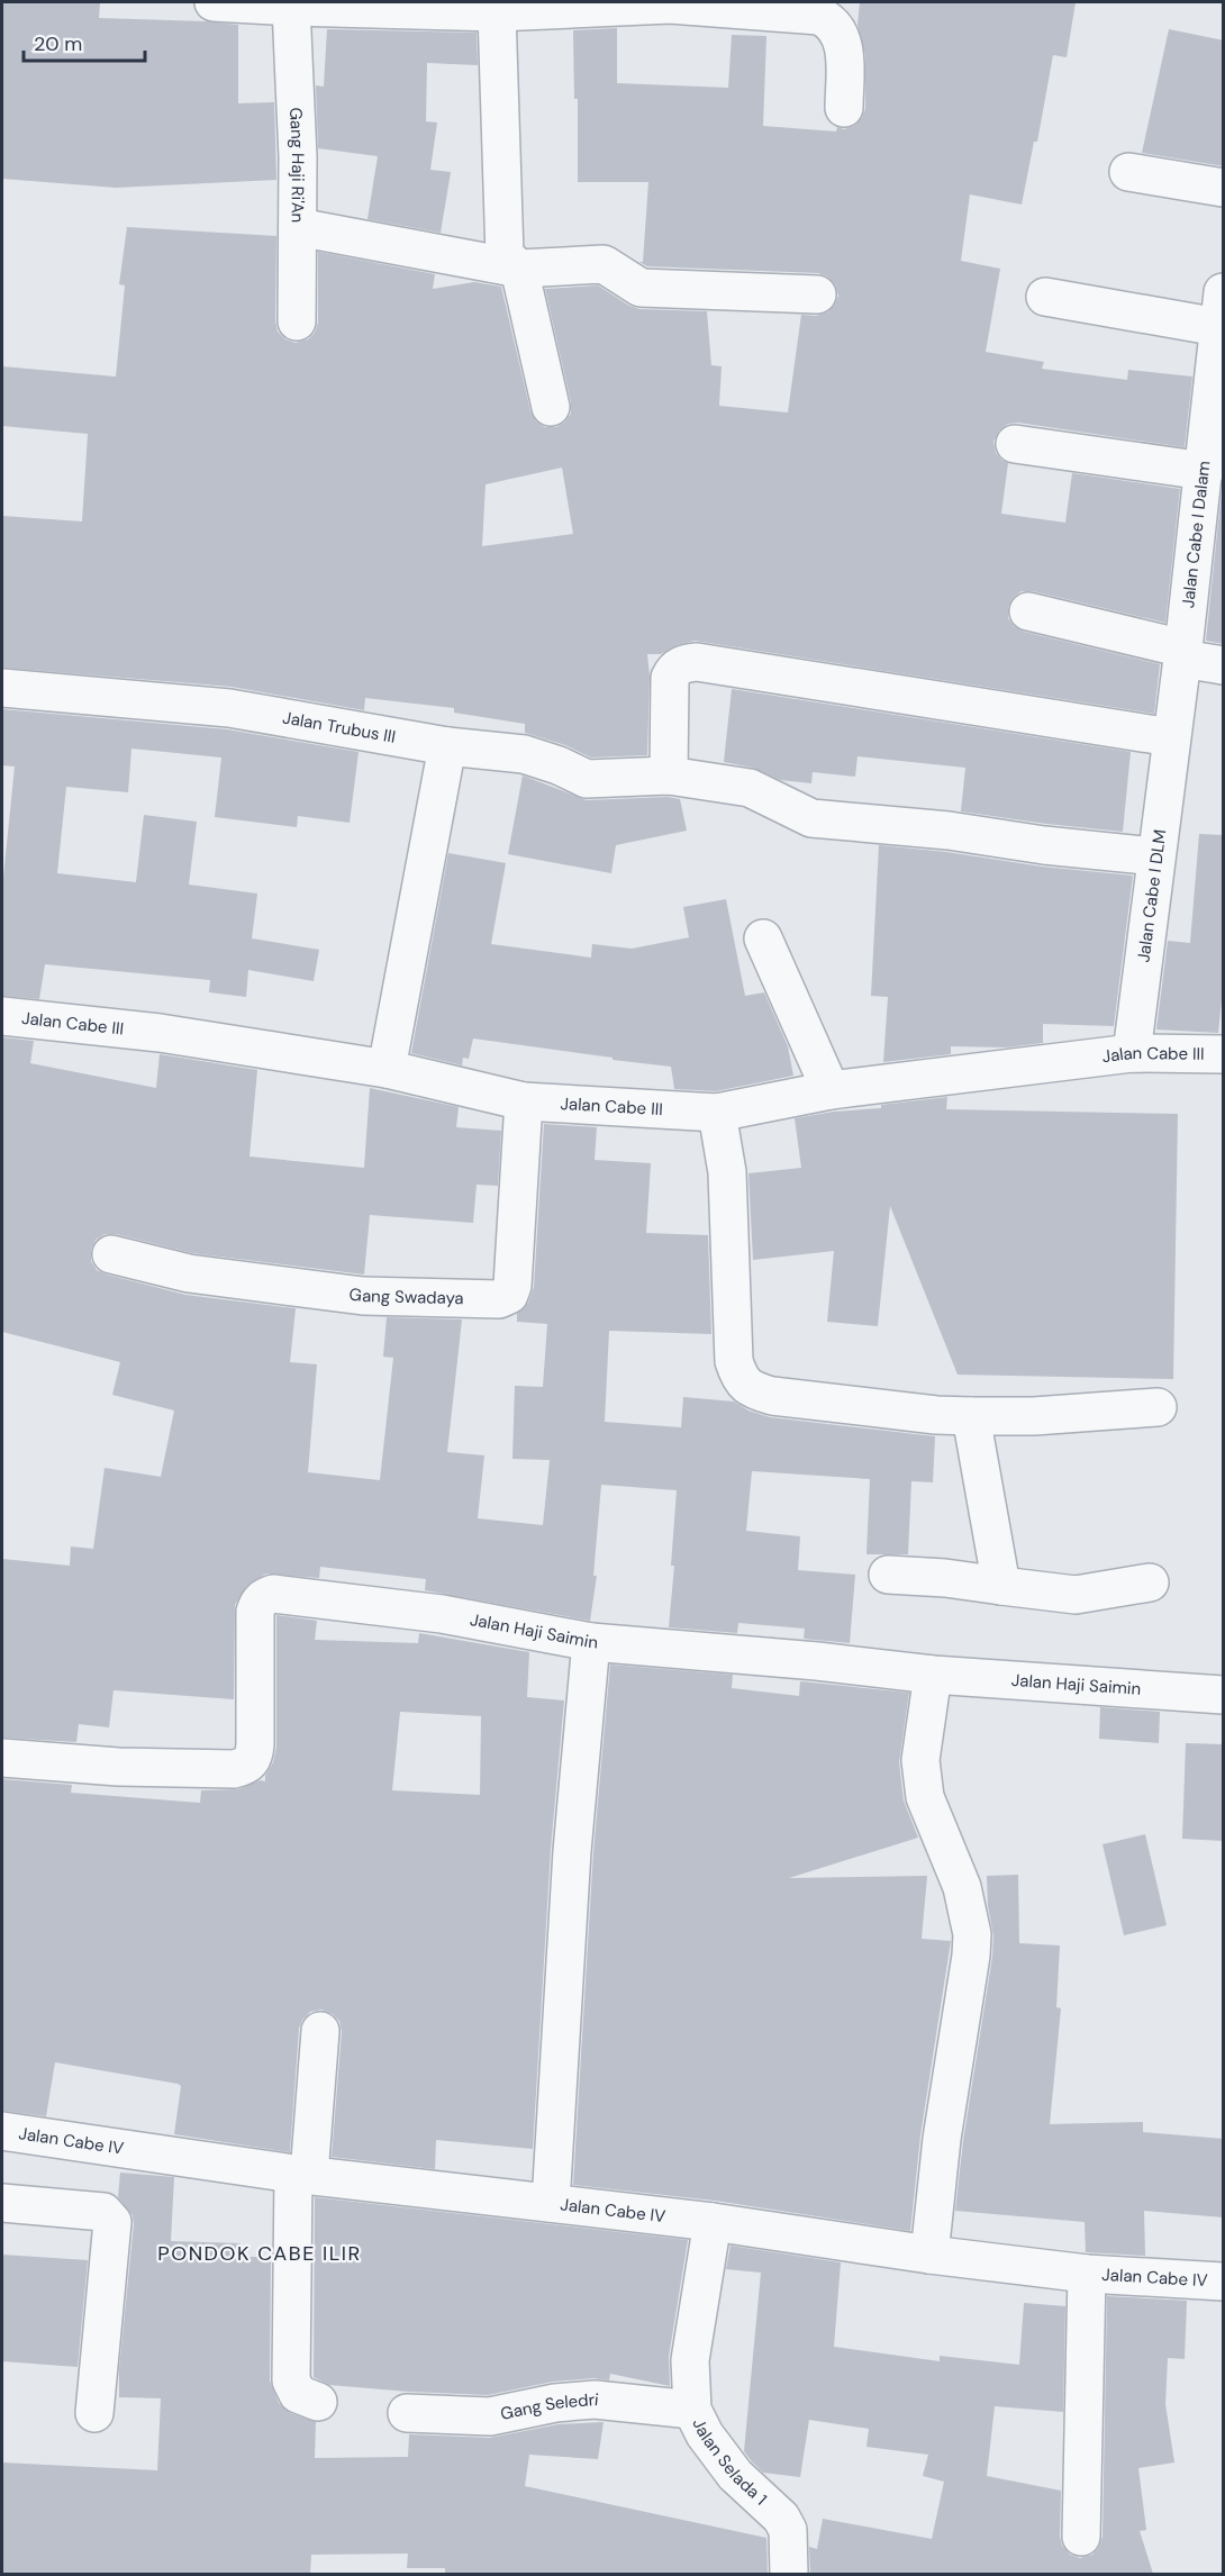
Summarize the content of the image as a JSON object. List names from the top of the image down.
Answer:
{
  "streets": {
    "street": [
      "Gang Haji Ri'An",
      "Jalan Cabe I Dalam",
      "Jalan Trubus III",
      "Jalan Cabe I DLM",
      "Jalan Cabe III",
      "Gang Swadaya",
      "Jalan Haji Saimin",
      "Jalan Cabe IV",
      "Gang Seledri",
      "Jalan Selada 1"
    ]
  },
  "crossings": [
    ["Jalan Cabe I Dalam", "Jalan Cabe I DLM"],
    ["Jalan Trubus III", "Jalan Cabe I DLM"],
    ["Jalan Cabe I DLM", "Jalan Cabe III"],
    ["Jalan Cabe III", "Gang Swadaya"],
    ["Jalan Cabe IV", "Jalan Selada 1"],
    ["Gang Seledri", "Jalan Selada 1"]
  ],
  "districts": ["PONDOK CABE ILIR"],
  "scale_bar": "20 m"
}
